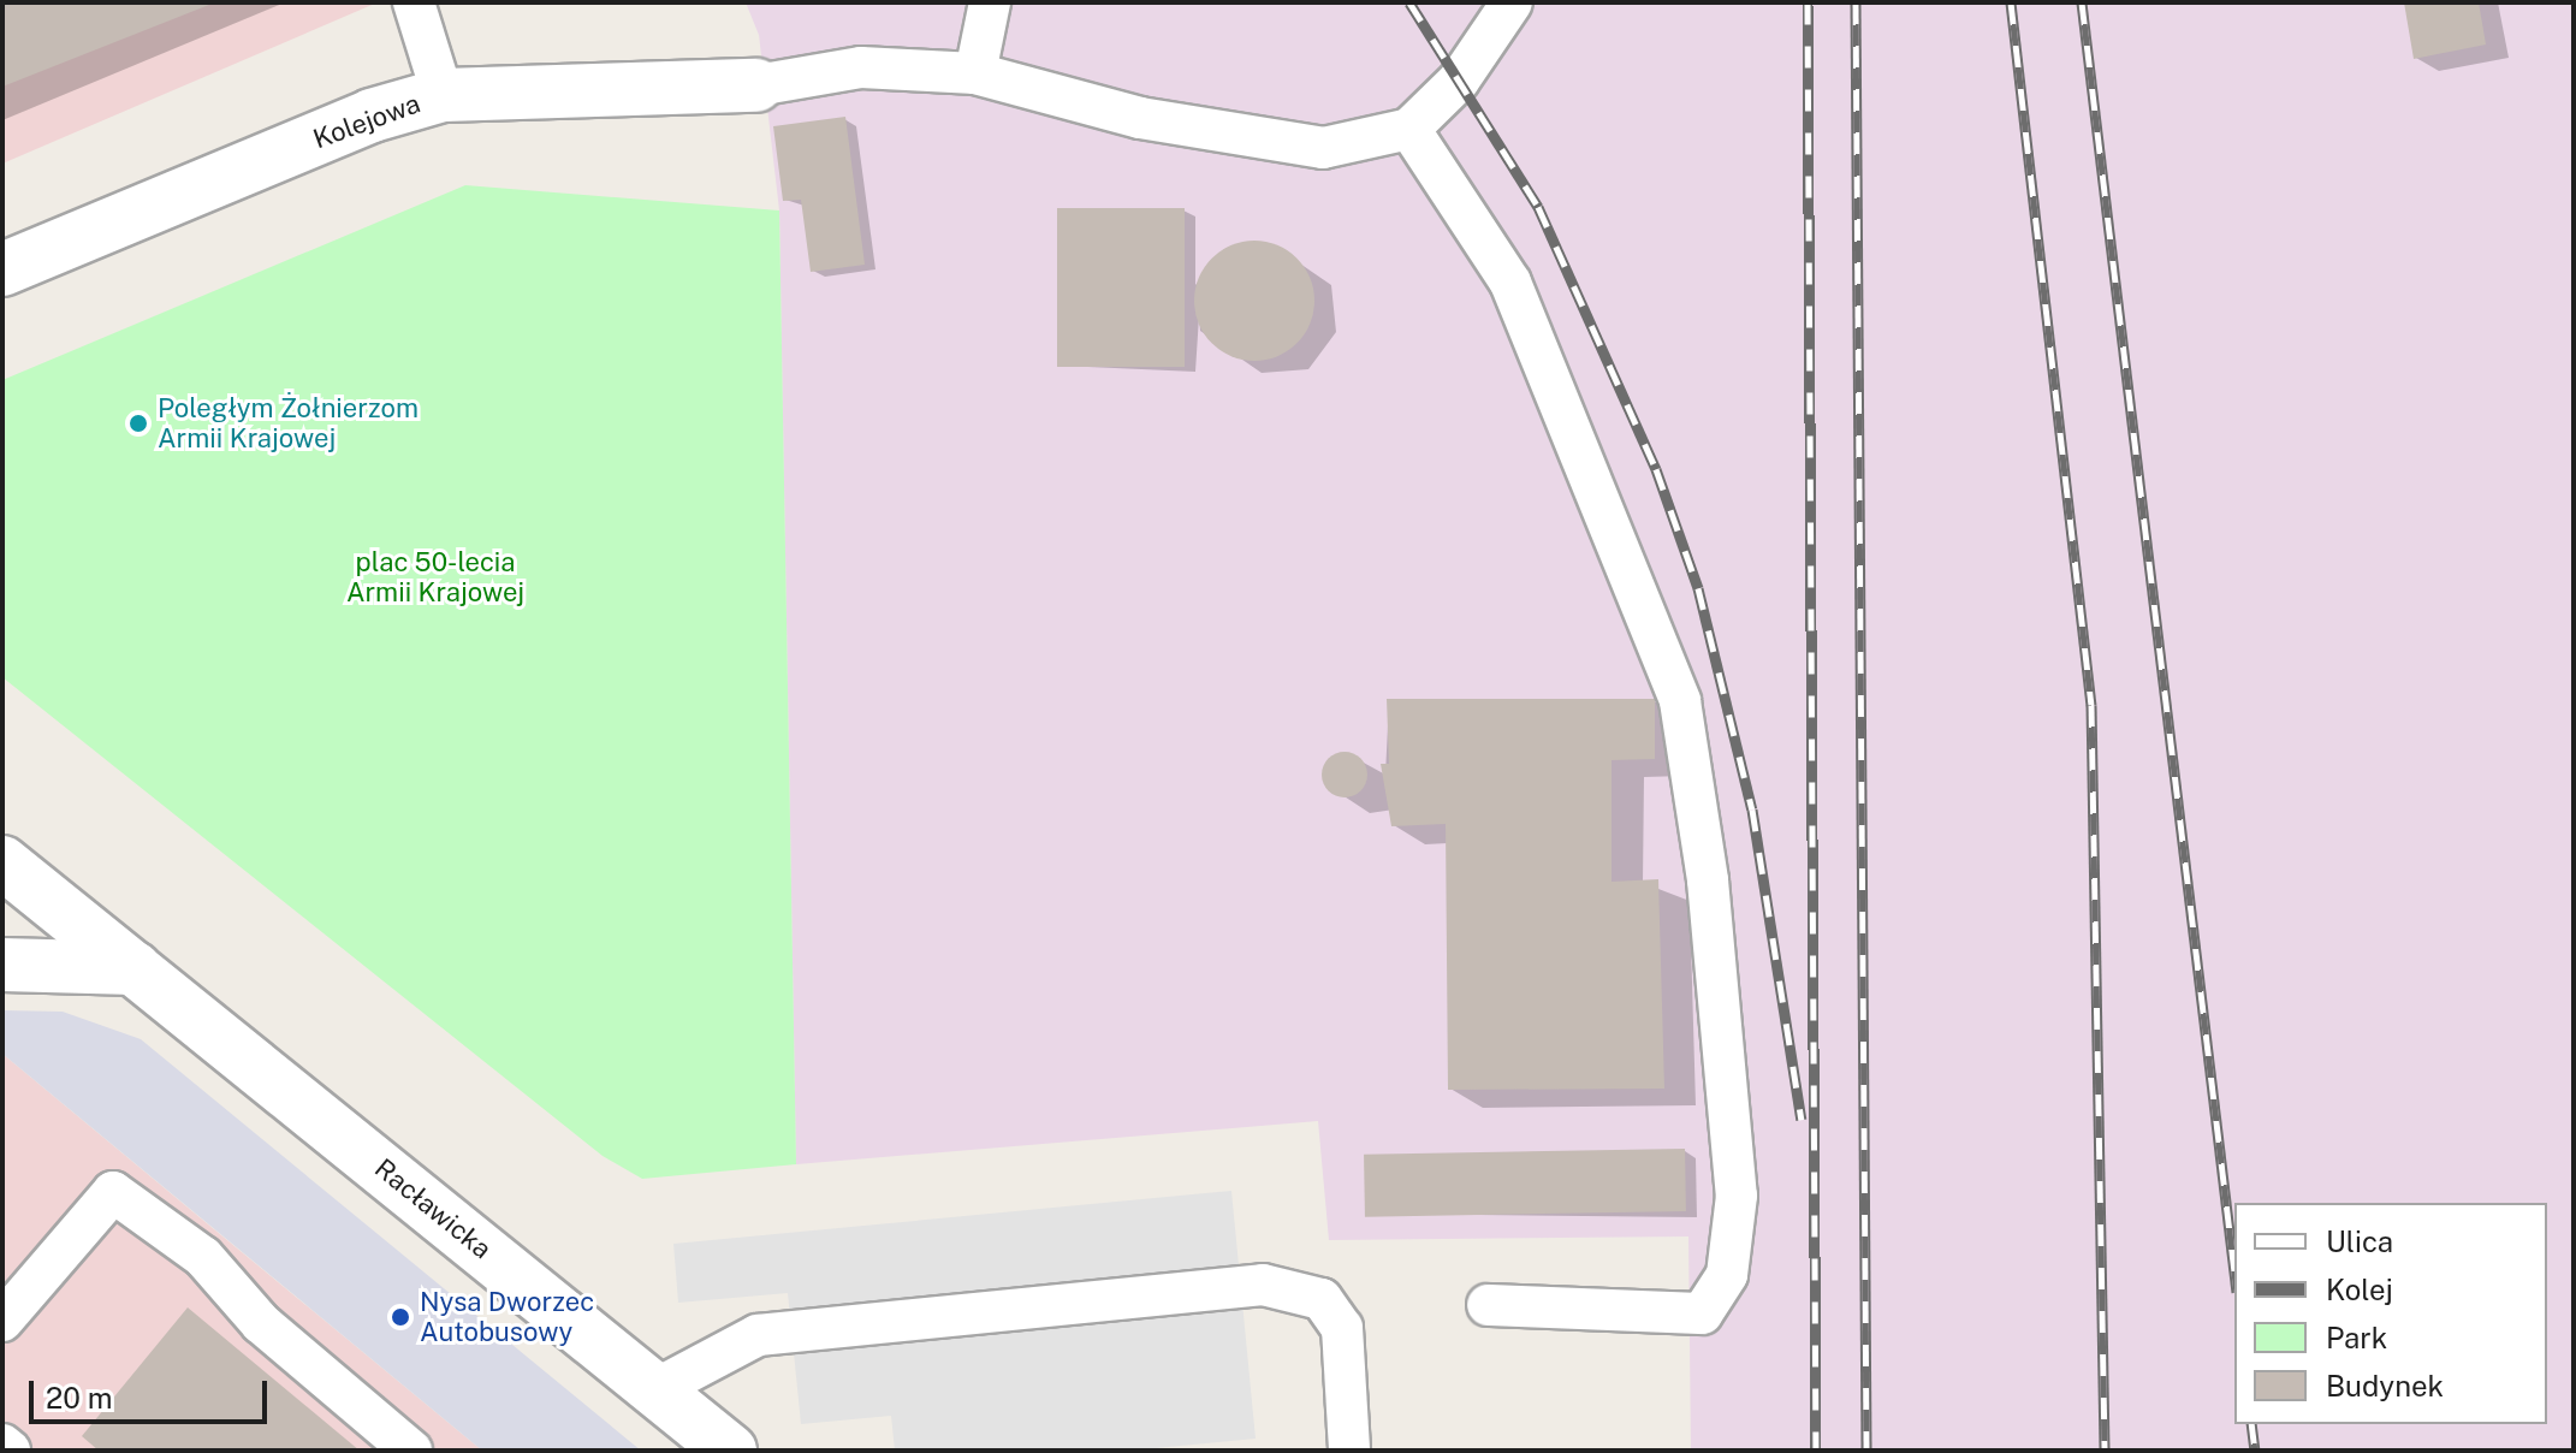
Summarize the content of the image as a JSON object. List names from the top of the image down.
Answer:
{
  "streets": {
    "street": ["Kolejowa", "Racławicka"]
  },
  "parks": ["plac 50-lecia Armii Krajowej"],
  "places": ["Poległym Żołnierzom Armii Krajowej", "Nysa Dworzec Autobusowy"],
  "legend": [
    "Ulica",
    "Kolej",
    "Park",
    "Budynek"
  ],
  "scale_bar": "20 m"
}
